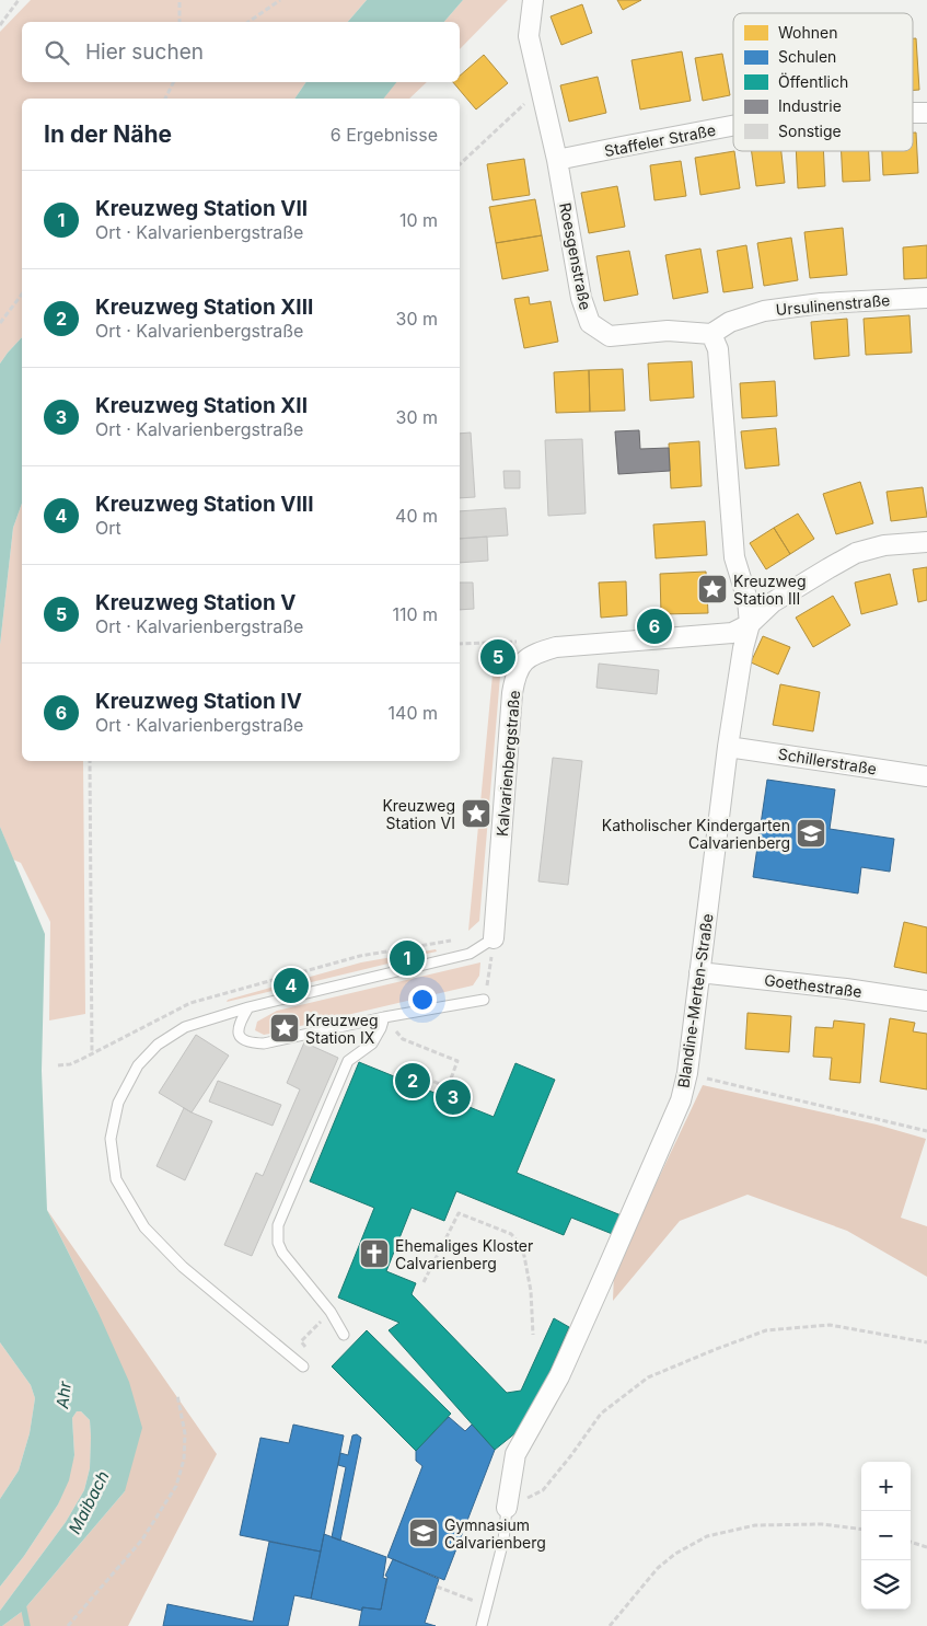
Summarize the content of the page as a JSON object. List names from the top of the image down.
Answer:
{
  "streets": {
    "street": [
      "Staffeler Straße",
      "Roesgenstraße",
      "Ursulinenstraße",
      "Schillerstraße",
      "Kalvarienbergstraße",
      "Goethestraße",
      "Blandine-Merten-Straße"
    ]
  },
  "crossings": [
    ["Staffeler Straße", "Roesgenstraße"],
    ["Roesgenstraße", "Ursulinenstraße"],
    ["Schillerstraße", "Blandine-Merten-Straße"],
    ["Kalvarienbergstraße", "Blandine-Merten-Straße"],
    ["Goethestraße", "Blandine-Merten-Straße"]
  ],
  "water": ["Ahr", "Maibach"],
  "places": {
    "place": ["Kreuzweg Station III", "Kreuzweg Station VI", "Kreuzweg Station IX"],
    "school or university": ["Katholischer Kindergarten Calvarienberg", "Gymnasium Calvarienberg"],
    "church": ["Ehemaliges Kloster Calvarienberg"]
  },
  "legend": [
    "Wohnen",
    "Schulen",
    "Öffentlich",
    "Industrie",
    "Sonstige"
  ],
  "page": {
    "search": "Hier suchen",
    "heading": ["In der Nähe", "6 Ergebnisse"],
    "list": [
      {
        "mark": "1",
        "name": "Kreuzweg Station VII",
        "note": "Ort · Kalvarienbergstraße",
        "value": "10 m"
      },
      {
        "mark": "2",
        "name": "Kreuzweg Station XIII",
        "note": "Ort · Kalvarienbergstraße",
        "value": "30 m"
      },
      {
        "mark": "3",
        "name": "Kreuzweg Station XII",
        "note": "Ort · Kalvarienbergstraße",
        "value": "30 m"
      },
      {
        "mark": "4",
        "name": "Kreuzweg Station VIII",
        "note": "Ort",
        "value": "40 m"
      },
      {
        "mark": "5",
        "name": "Kreuzweg Station V",
        "note": "Ort · Kalvarienbergstraße",
        "value": "110 m"
      },
      {
        "mark": "6",
        "name": "Kreuzweg Station IV",
        "note": "Ort · Kalvarienbergstraße",
        "value": "140 m"
      }
    ],
    "pins": [
      "6",
      "5",
      "1",
      "4",
      "2",
      "3"
    ],
    "map_buttons": ["+", "−"]
  }
}
